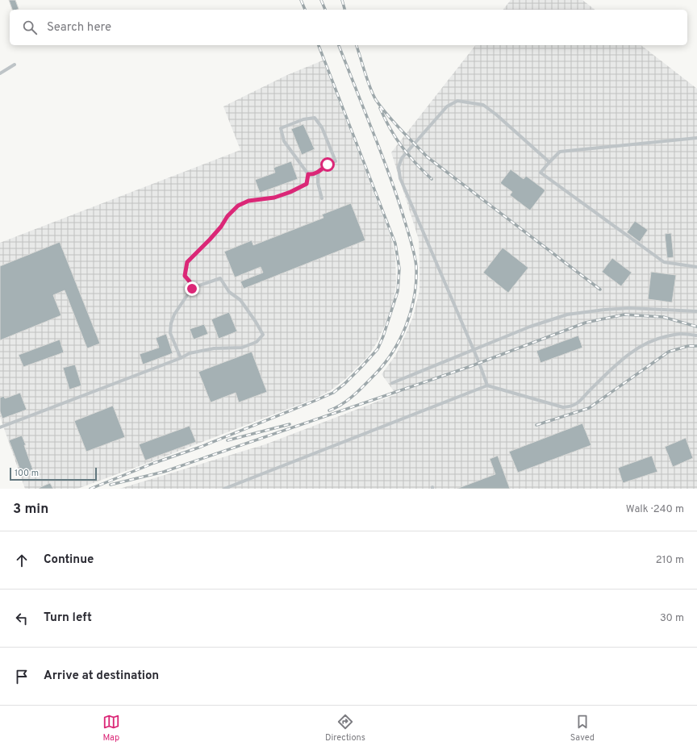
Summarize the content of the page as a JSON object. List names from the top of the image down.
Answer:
{
  "scale_bar": "100 m",
  "page": {
    "search": "Search here",
    "scale": "100 m",
    "heading": ["3 min", "Walk · 240 m"],
    "list": [
      ["Continue", "210 m"],
      ["Turn left", "30 m"],
      "Arrive at destination"
    ],
    "nav": ["Map", "Directions", "Saved"]
  }
}
